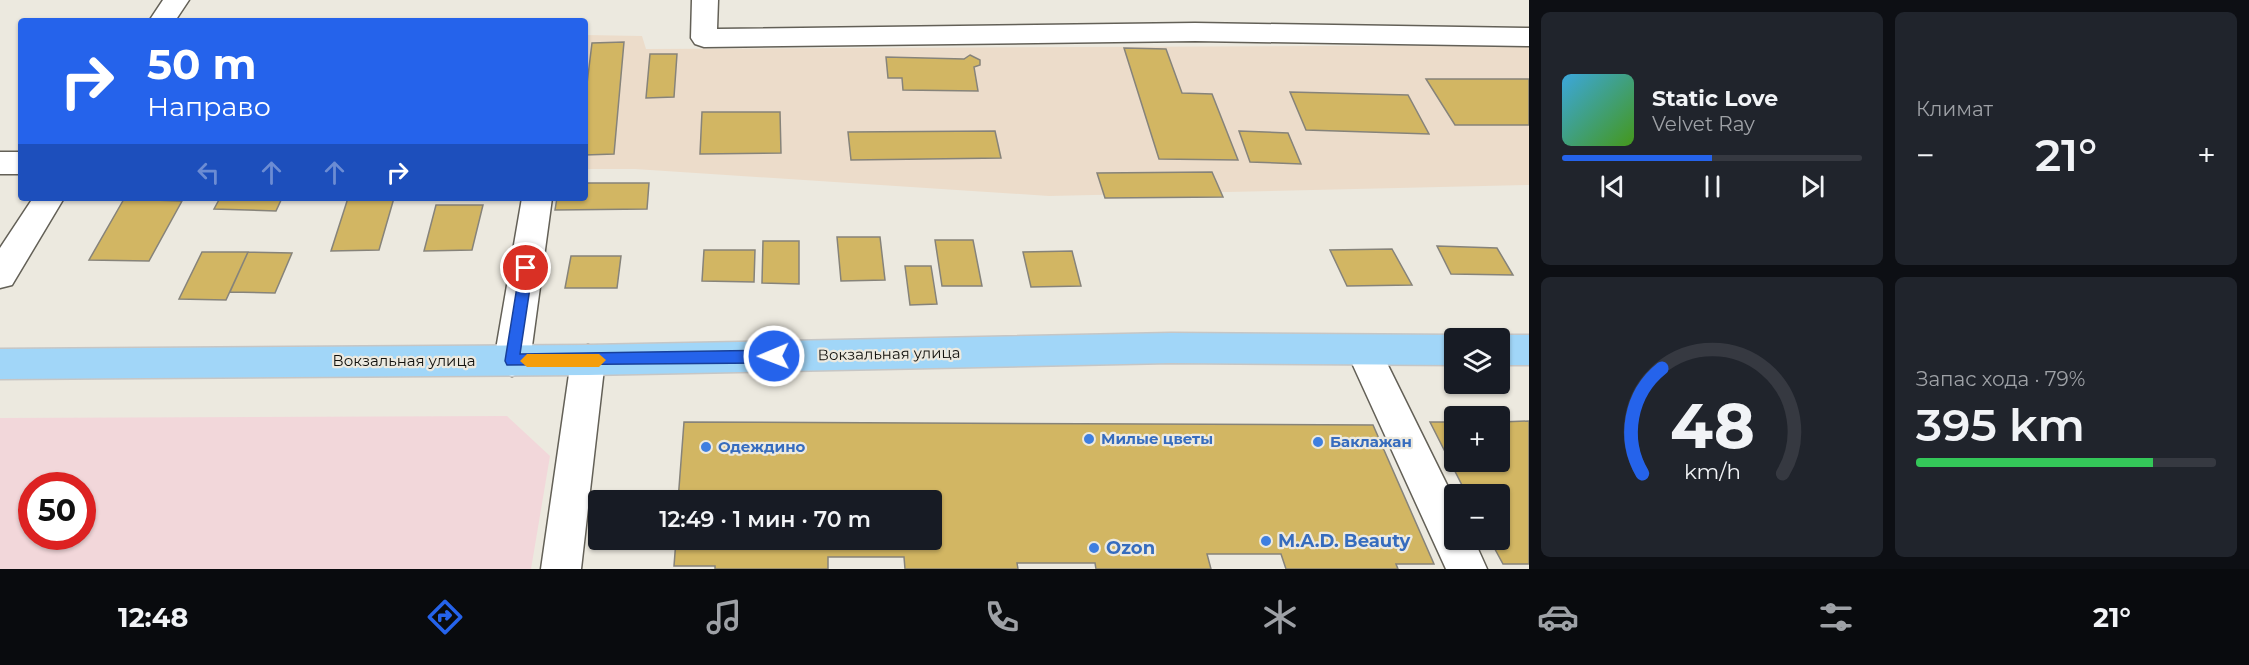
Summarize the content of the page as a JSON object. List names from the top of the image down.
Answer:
{
  "streets": {
    "main road": ["Вокзальная улица"]
  },
  "places": [
    "Милые цветы",
    "Баклажан",
    "Одеждино",
    "M.A.D. Beauty",
    "Ozon"
  ],
  "page": {
    "tile": [
      "Климат",
      ["Запас хода · 79%", "395 km"]
    ],
    "turn": ["50 m", "Направо"],
    "song": ["Static Love", "Velvet Ray"],
    "heat": ["−", "21°", "+"],
    "map_buttons": ["+", "−"],
    "limit": "50",
    "trip": "12:49 · 1 мин · 70 m",
    "tabs": ["12:48", "21°"],
    "gauge": ["48", "km/h"]
  }
}
